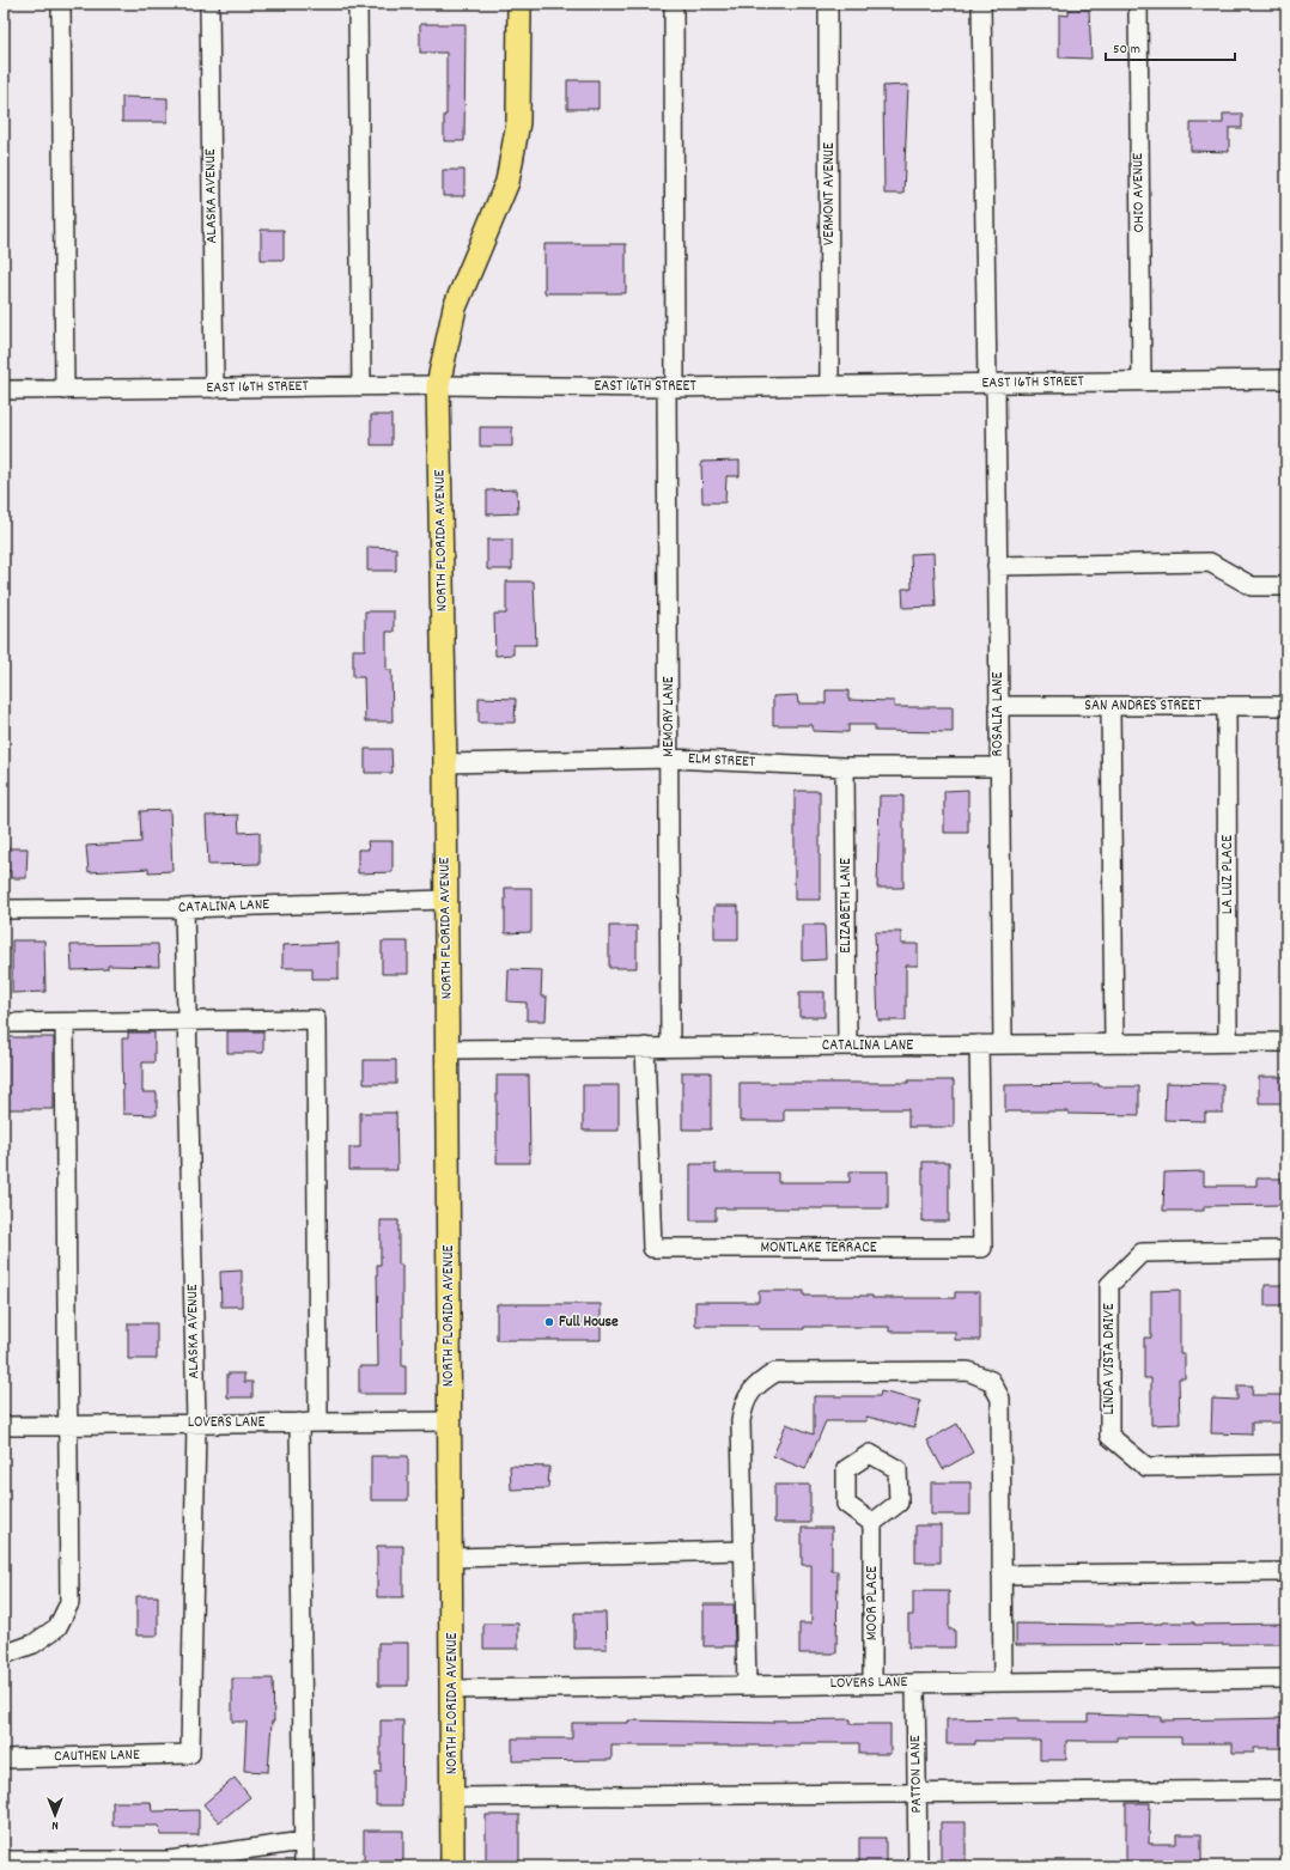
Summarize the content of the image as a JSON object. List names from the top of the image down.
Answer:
{
  "streets": {
    "main road": ["NORTH FLORIDA AVENUE"],
    "street": [
      "OHIO AVENUE",
      "VERMONT AVENUE",
      "ALASKA AVENUE",
      "EAST 16TH STREET",
      "SAN ANDRES STREET",
      "ROSALIA LANE",
      "MEMORY LANE",
      "ELM STREET",
      "LA LUZ PLACE",
      "ELIZABETH LANE",
      "CATALINA LANE",
      "MONTLAKE TERRACE",
      "LINDA VISTA DRIVE",
      "LOVERS LANE",
      "MOOR PLACE",
      "CAUTHEN LANE",
      "PATTON LANE"
    ]
  },
  "crossings": [
    ["OHIO AVENUE", "EAST 16TH STREET"],
    ["VERMONT AVENUE", "EAST 16TH STREET"],
    ["ALASKA AVENUE", "EAST 16TH STREET"],
    ["ALASKA AVENUE", "CATALINA LANE"],
    ["ALASKA AVENUE", "LOVERS LANE"],
    ["ALASKA AVENUE", "CAUTHEN LANE"],
    ["EAST 16TH STREET", "NORTH FLORIDA AVENUE"],
    ["EAST 16TH STREET", "ROSALIA LANE"],
    ["EAST 16TH STREET", "MEMORY LANE"],
    ["NORTH FLORIDA AVENUE", "ELM STREET"],
    ["NORTH FLORIDA AVENUE", "CATALINA LANE"],
    ["NORTH FLORIDA AVENUE", "LOVERS LANE"],
    ["SAN ANDRES STREET", "ROSALIA LANE"],
    ["SAN ANDRES STREET", "LA LUZ PLACE"],
    ["ROSALIA LANE", "ELM STREET"],
    ["ROSALIA LANE", "CATALINA LANE"],
    ["MEMORY LANE", "ELM STREET"],
    ["MEMORY LANE", "CATALINA LANE"],
    ["ELM STREET", "ELIZABETH LANE"],
    ["LA LUZ PLACE", "CATALINA LANE"],
    ["ELIZABETH LANE", "CATALINA LANE"],
    ["CATALINA LANE", "MONTLAKE TERRACE"],
    ["LOVERS LANE", "MOOR PLACE"],
    ["LOVERS LANE", "PATTON LANE"]
  ],
  "places": ["Full House"],
  "scale_bar": "50 m",
  "north": "bottom"
}
